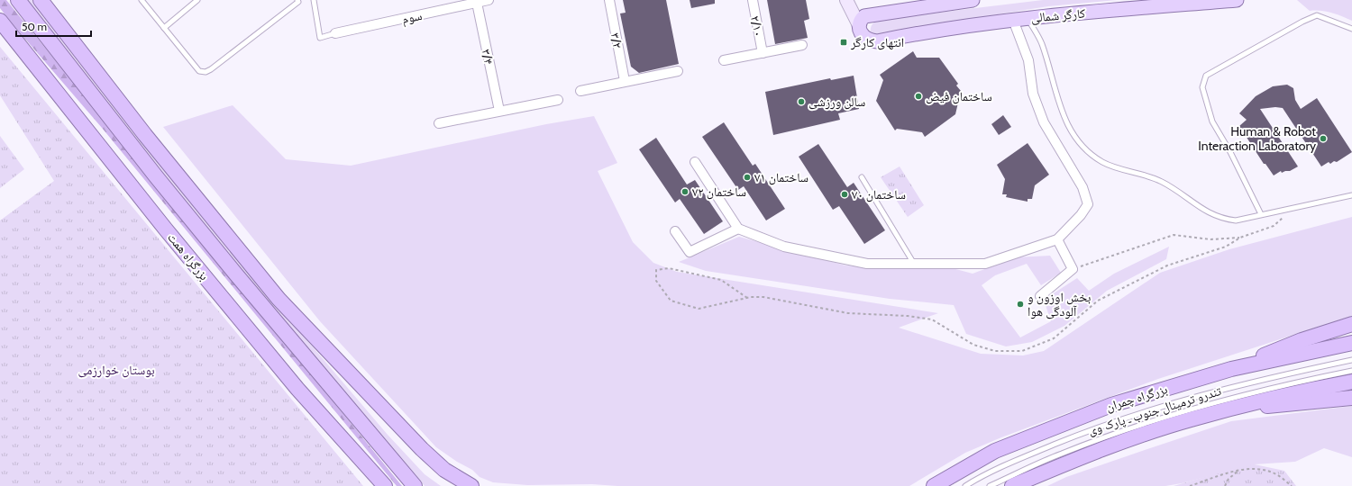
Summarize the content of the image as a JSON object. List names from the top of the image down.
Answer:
{
  "streets": {
    "highway": ["بزرگراه همت", "بزرگراه چمران"],
    "main road": ["کارگر شمالی"],
    "street": [
      "سوم",
      "۲/۱۰",
      "۳/۲",
      "۳/۴"
    ],
    "lane": ["تندرو ترمینال جنوب ـ پارک وی"]
  },
  "crossings": [
    ["سوم", "۳/۴"]
  ],
  "parks": ["بوستان خوارزمی"],
  "places": {
    "transit": ["انتهای کارگر"],
    "other": [
      "ساختمان فیض",
      "سالن ورزشی",
      "Human & Robot Interaction Laboratory",
      "ساختمان ۷۱",
      "ساختمان ۷۲",
      "ساختمان ۷۰",
      "بخش اوزون و آلودگی هوا"
    ]
  },
  "scale_bar": "50 m"
}
